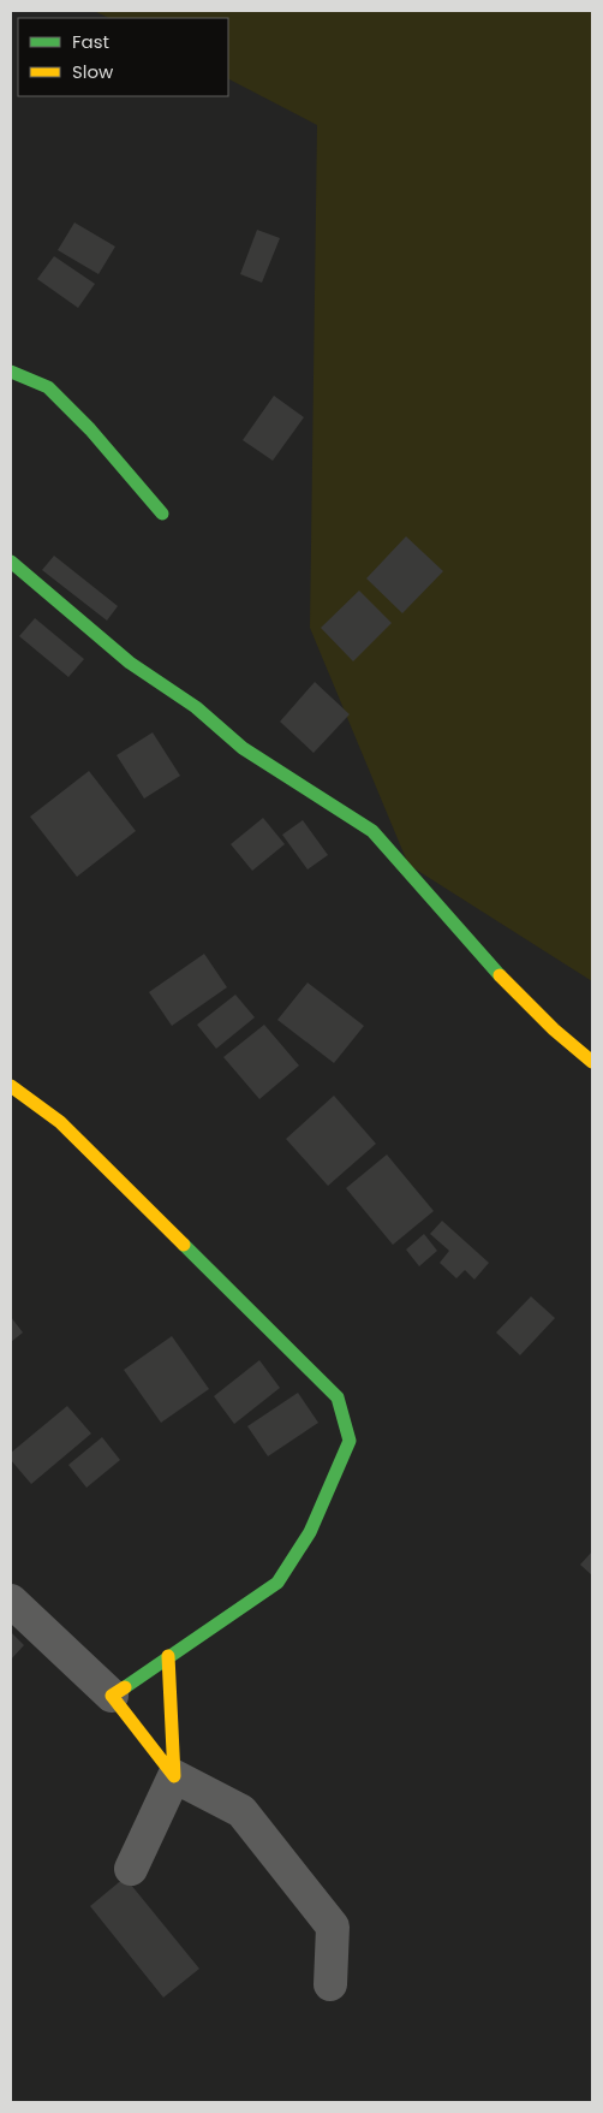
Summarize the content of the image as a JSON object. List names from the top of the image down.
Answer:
{
  "legend": ["Fast", "Slow"]
}
